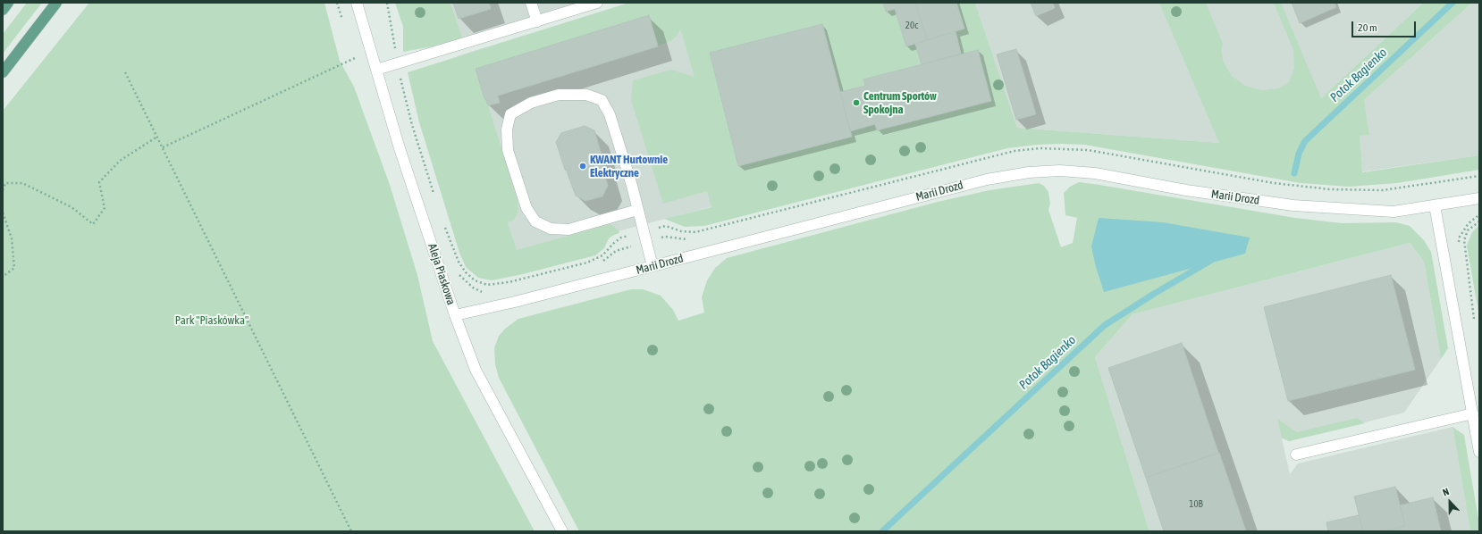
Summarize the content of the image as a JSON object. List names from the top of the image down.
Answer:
{
  "streets": {
    "street": ["Marii Drozd", "Aleja Piaskowa"]
  },
  "crossings": [
    ["Marii Drozd", "Aleja Piaskowa"]
  ],
  "water": ["Potok Bagienko"],
  "parks": ["Park \"Piaskówka\""],
  "places": ["Centrum Sportów Spokojna", "KWANT Hurtownie Elektryczne"],
  "house_numbers": ["20c", "10B"],
  "scale_bar": "20 m",
  "north": "top"
}
